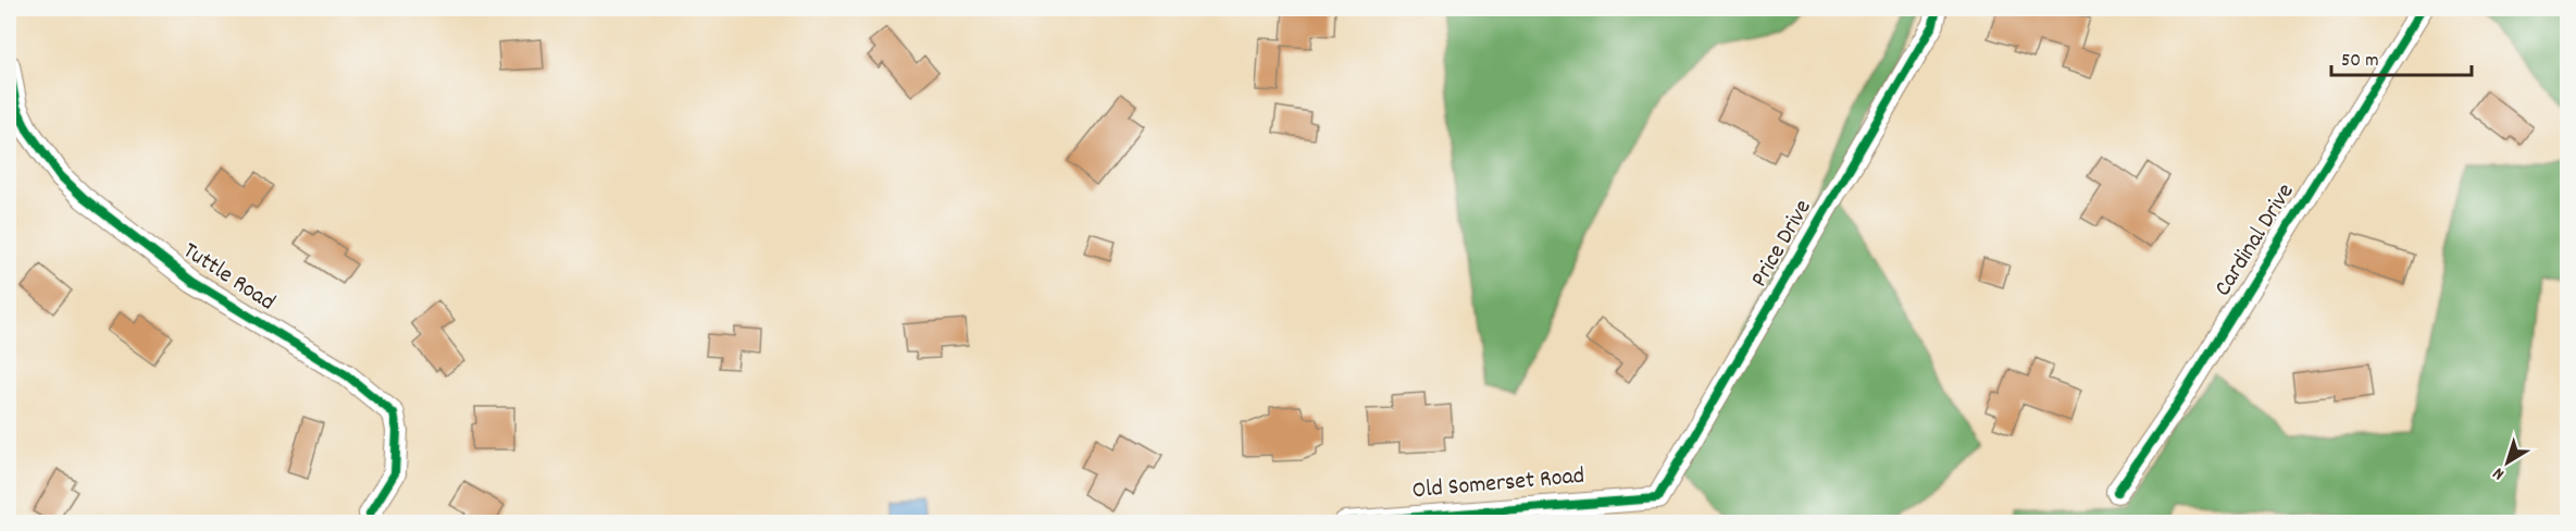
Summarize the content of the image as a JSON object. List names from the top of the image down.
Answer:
{
  "streets": {
    "street": [
      "Cardinal Drive",
      "Price Drive",
      "Tuttle Road",
      "Old Somerset Road"
    ]
  },
  "crossings": [
    ["Price Drive", "Old Somerset Road"]
  ],
  "scale_bar": "50 m",
  "north": "bottom left"
}
